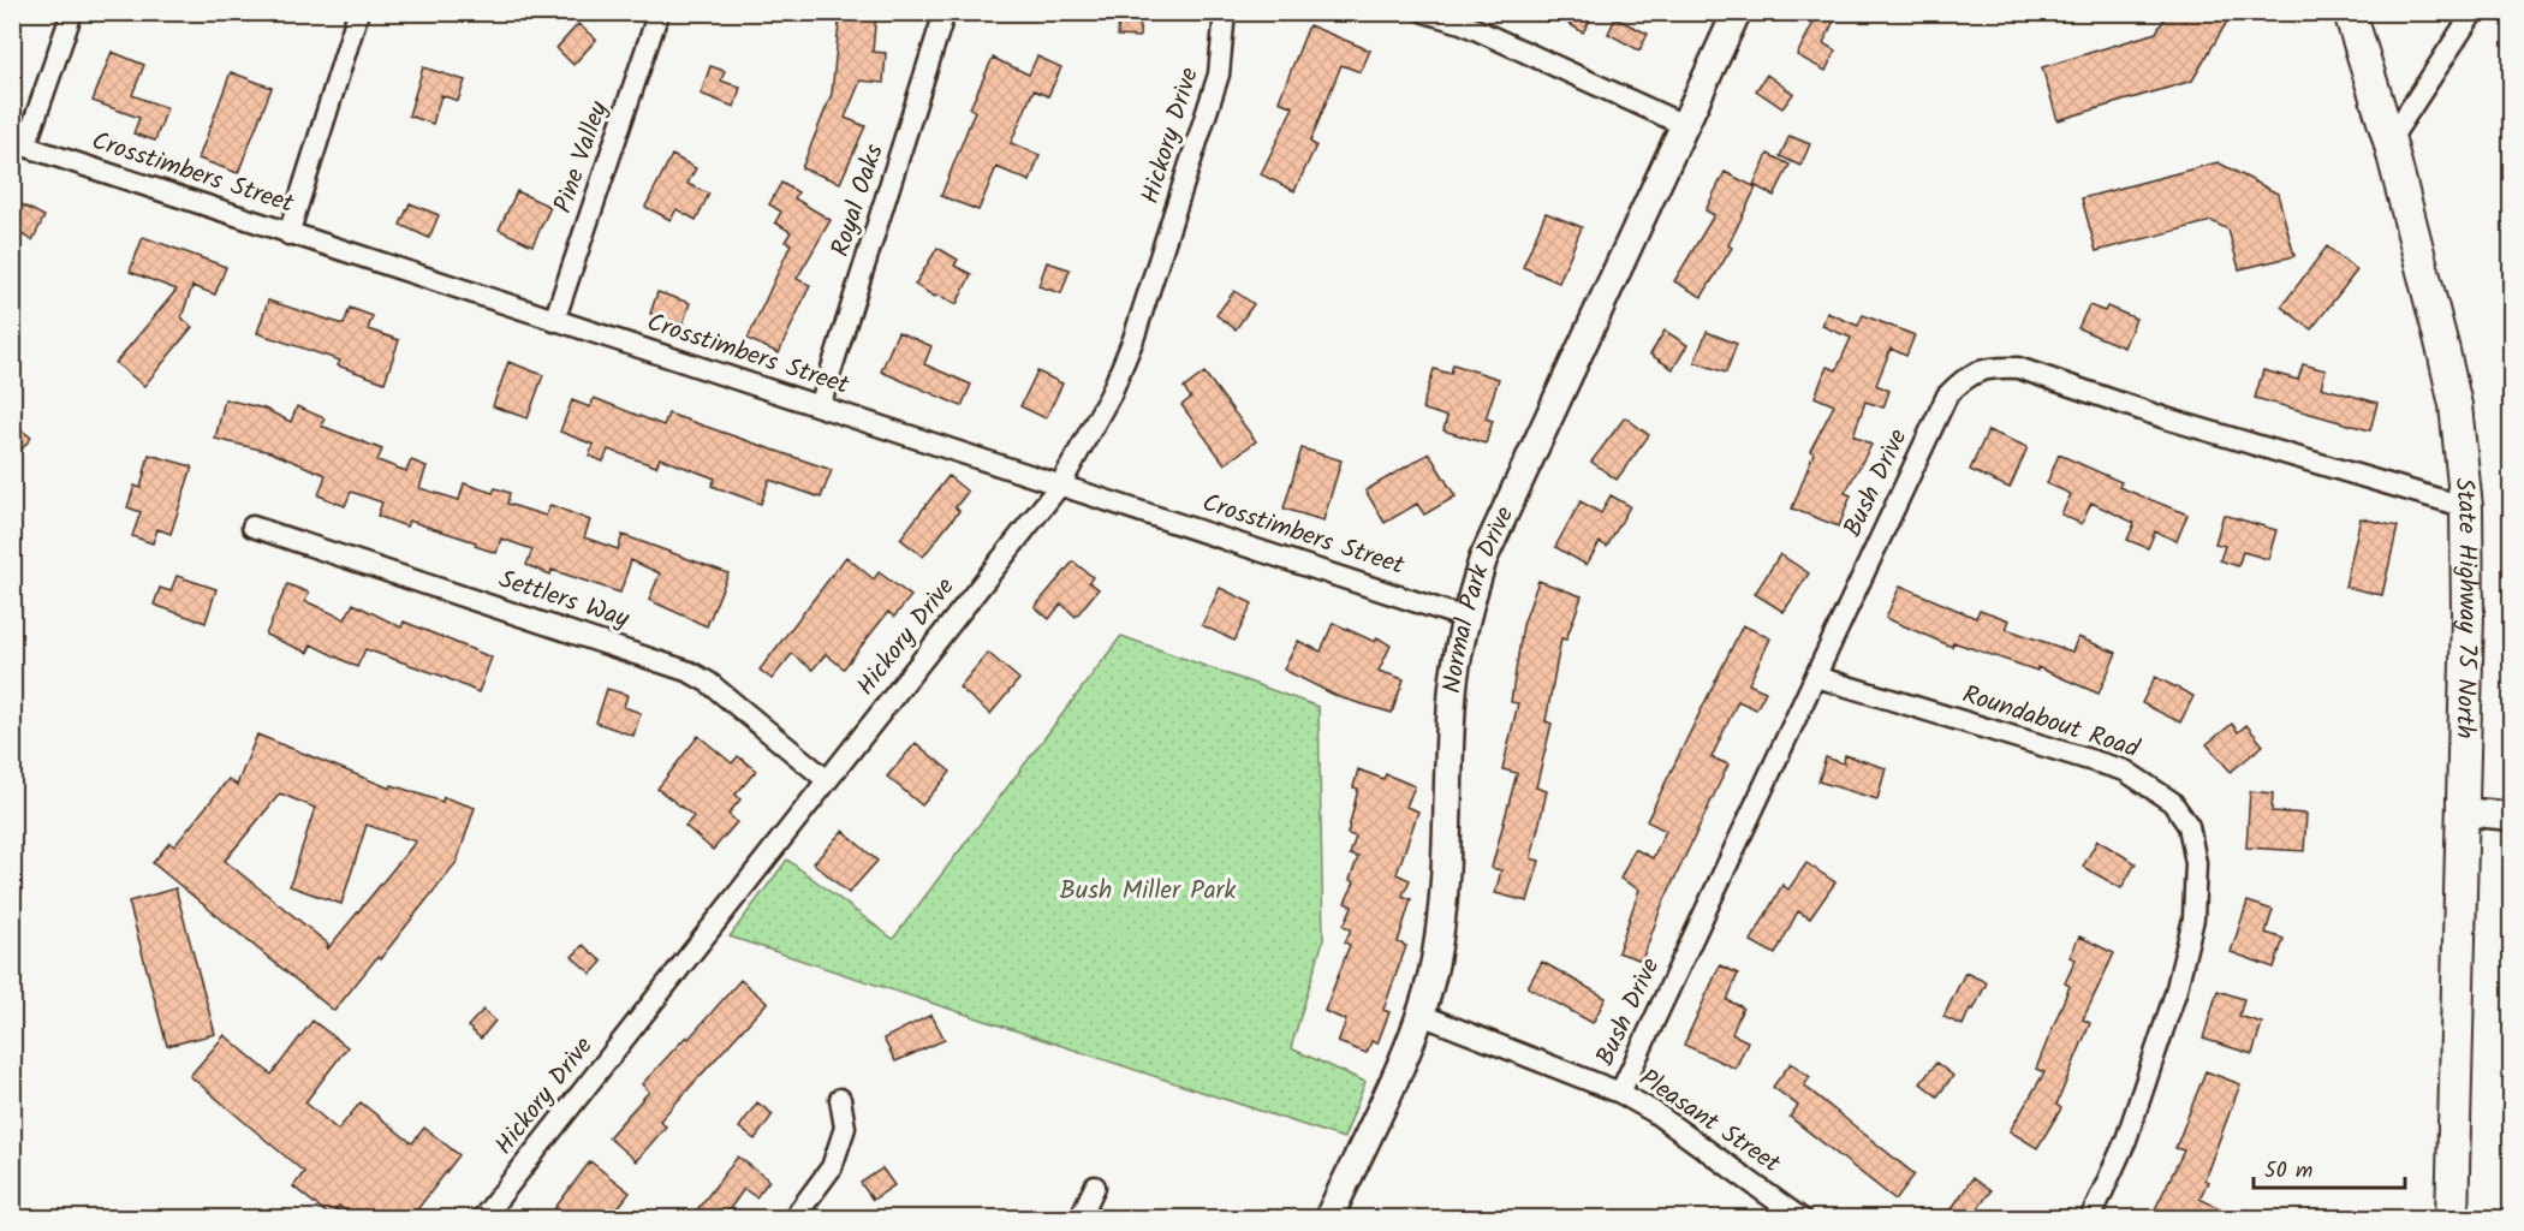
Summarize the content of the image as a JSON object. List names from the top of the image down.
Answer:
{
  "streets": {
    "main road": ["State Highway 75 North"],
    "street": [
      "Hickory Drive",
      "Pine Valley",
      "Crosstimbers Street",
      "Royal Oaks",
      "Bush Drive",
      "Settlers Way",
      "Normal Park Drive",
      "Roundabout Road",
      "Pleasant Street"
    ]
  },
  "crossings": [
    ["Hickory Drive", "Crosstimbers Street"],
    ["Hickory Drive", "Settlers Way"],
    ["Pine Valley", "Crosstimbers Street"],
    ["Crosstimbers Street", "Royal Oaks"],
    ["Crosstimbers Street", "Normal Park Drive"],
    ["Bush Drive", "State Highway 75 North"],
    ["Bush Drive", "Roundabout Road"],
    ["Bush Drive", "Pleasant Street"],
    ["Normal Park Drive", "Pleasant Street"]
  ],
  "parks": ["Bush Miller Park"],
  "scale_bar": "50 m"
}
